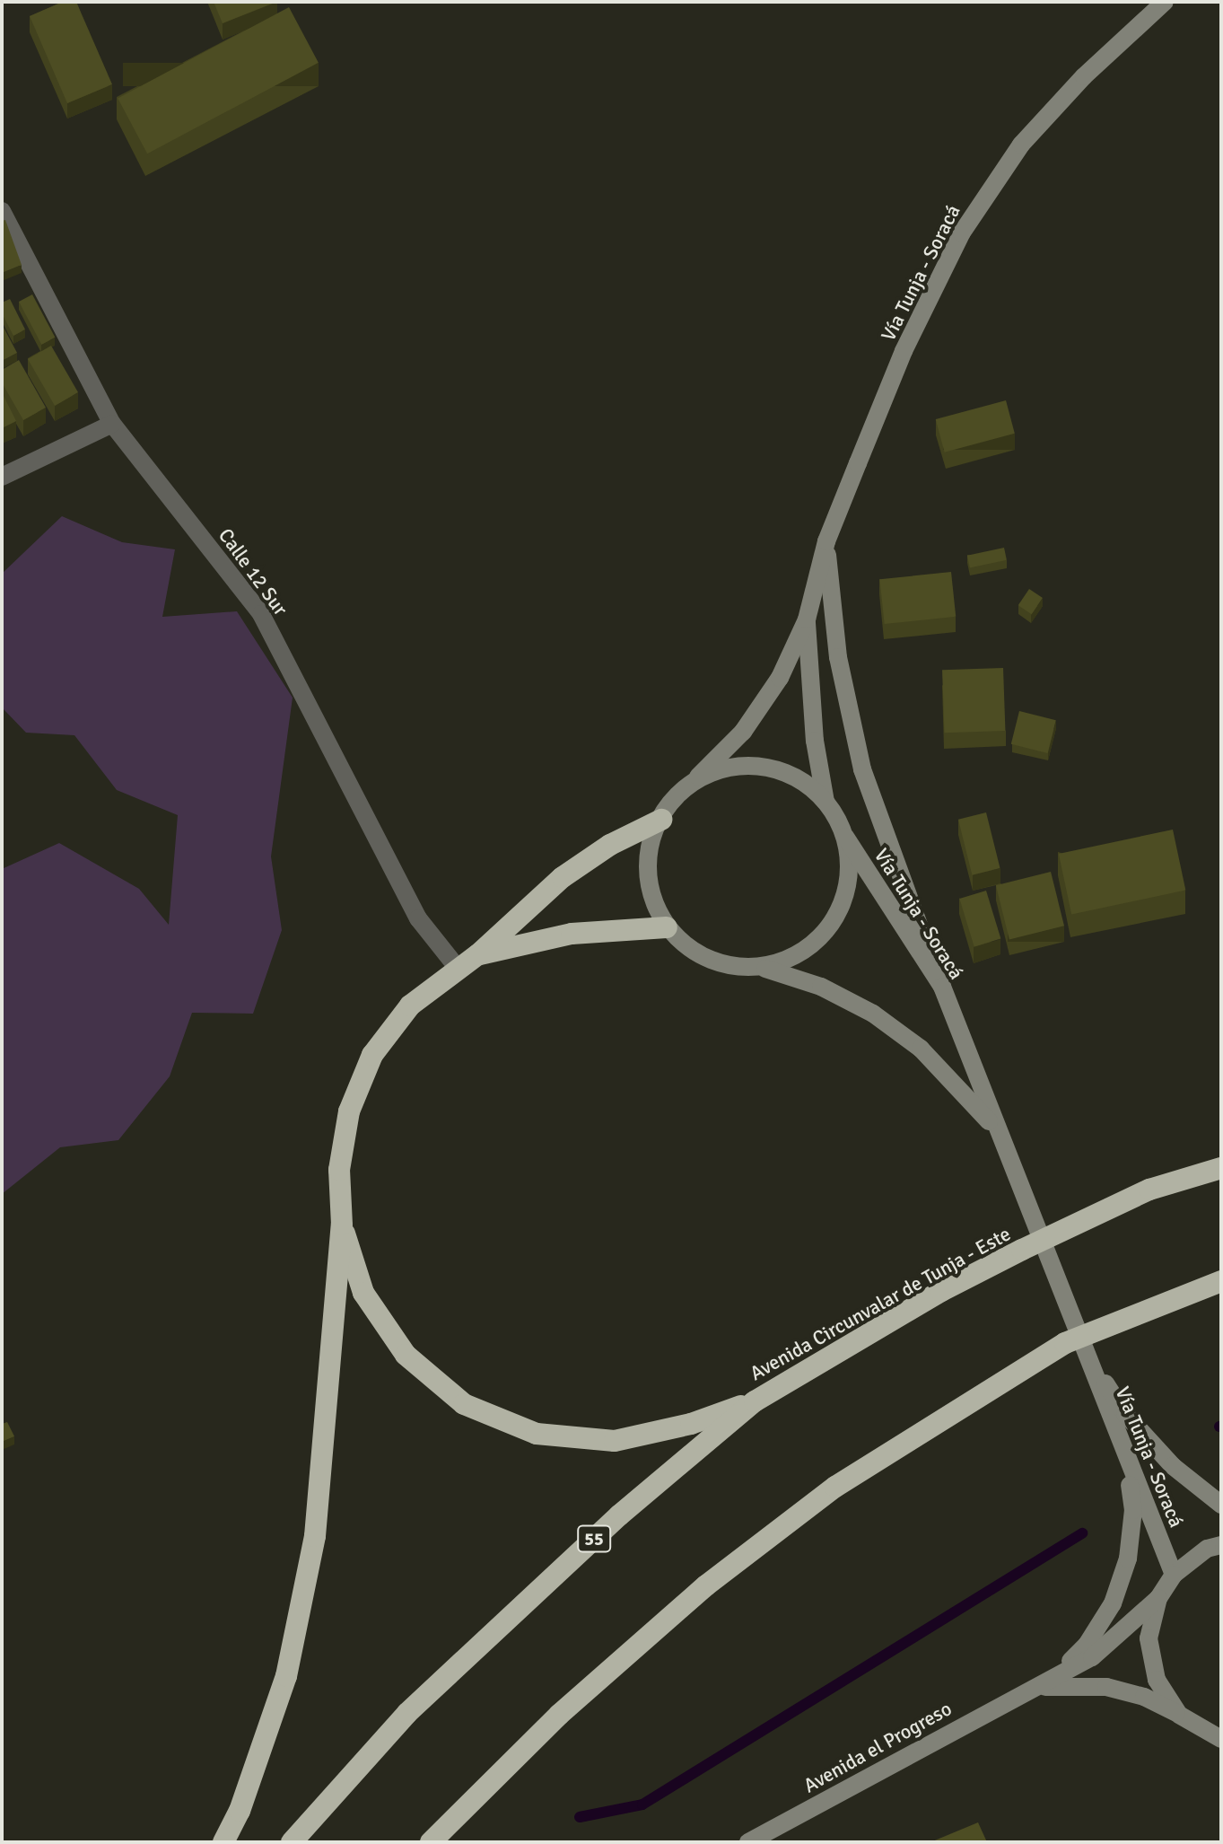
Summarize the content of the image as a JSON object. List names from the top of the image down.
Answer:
{
  "streets": {
    "highway": ["Avenida Circunvalar de Tunja - Este", "55"],
    "main road": ["Vía Tunja - Soracá", "Avenida el Progreso"],
    "street": ["Calle 12 Sur"]
  }
}
